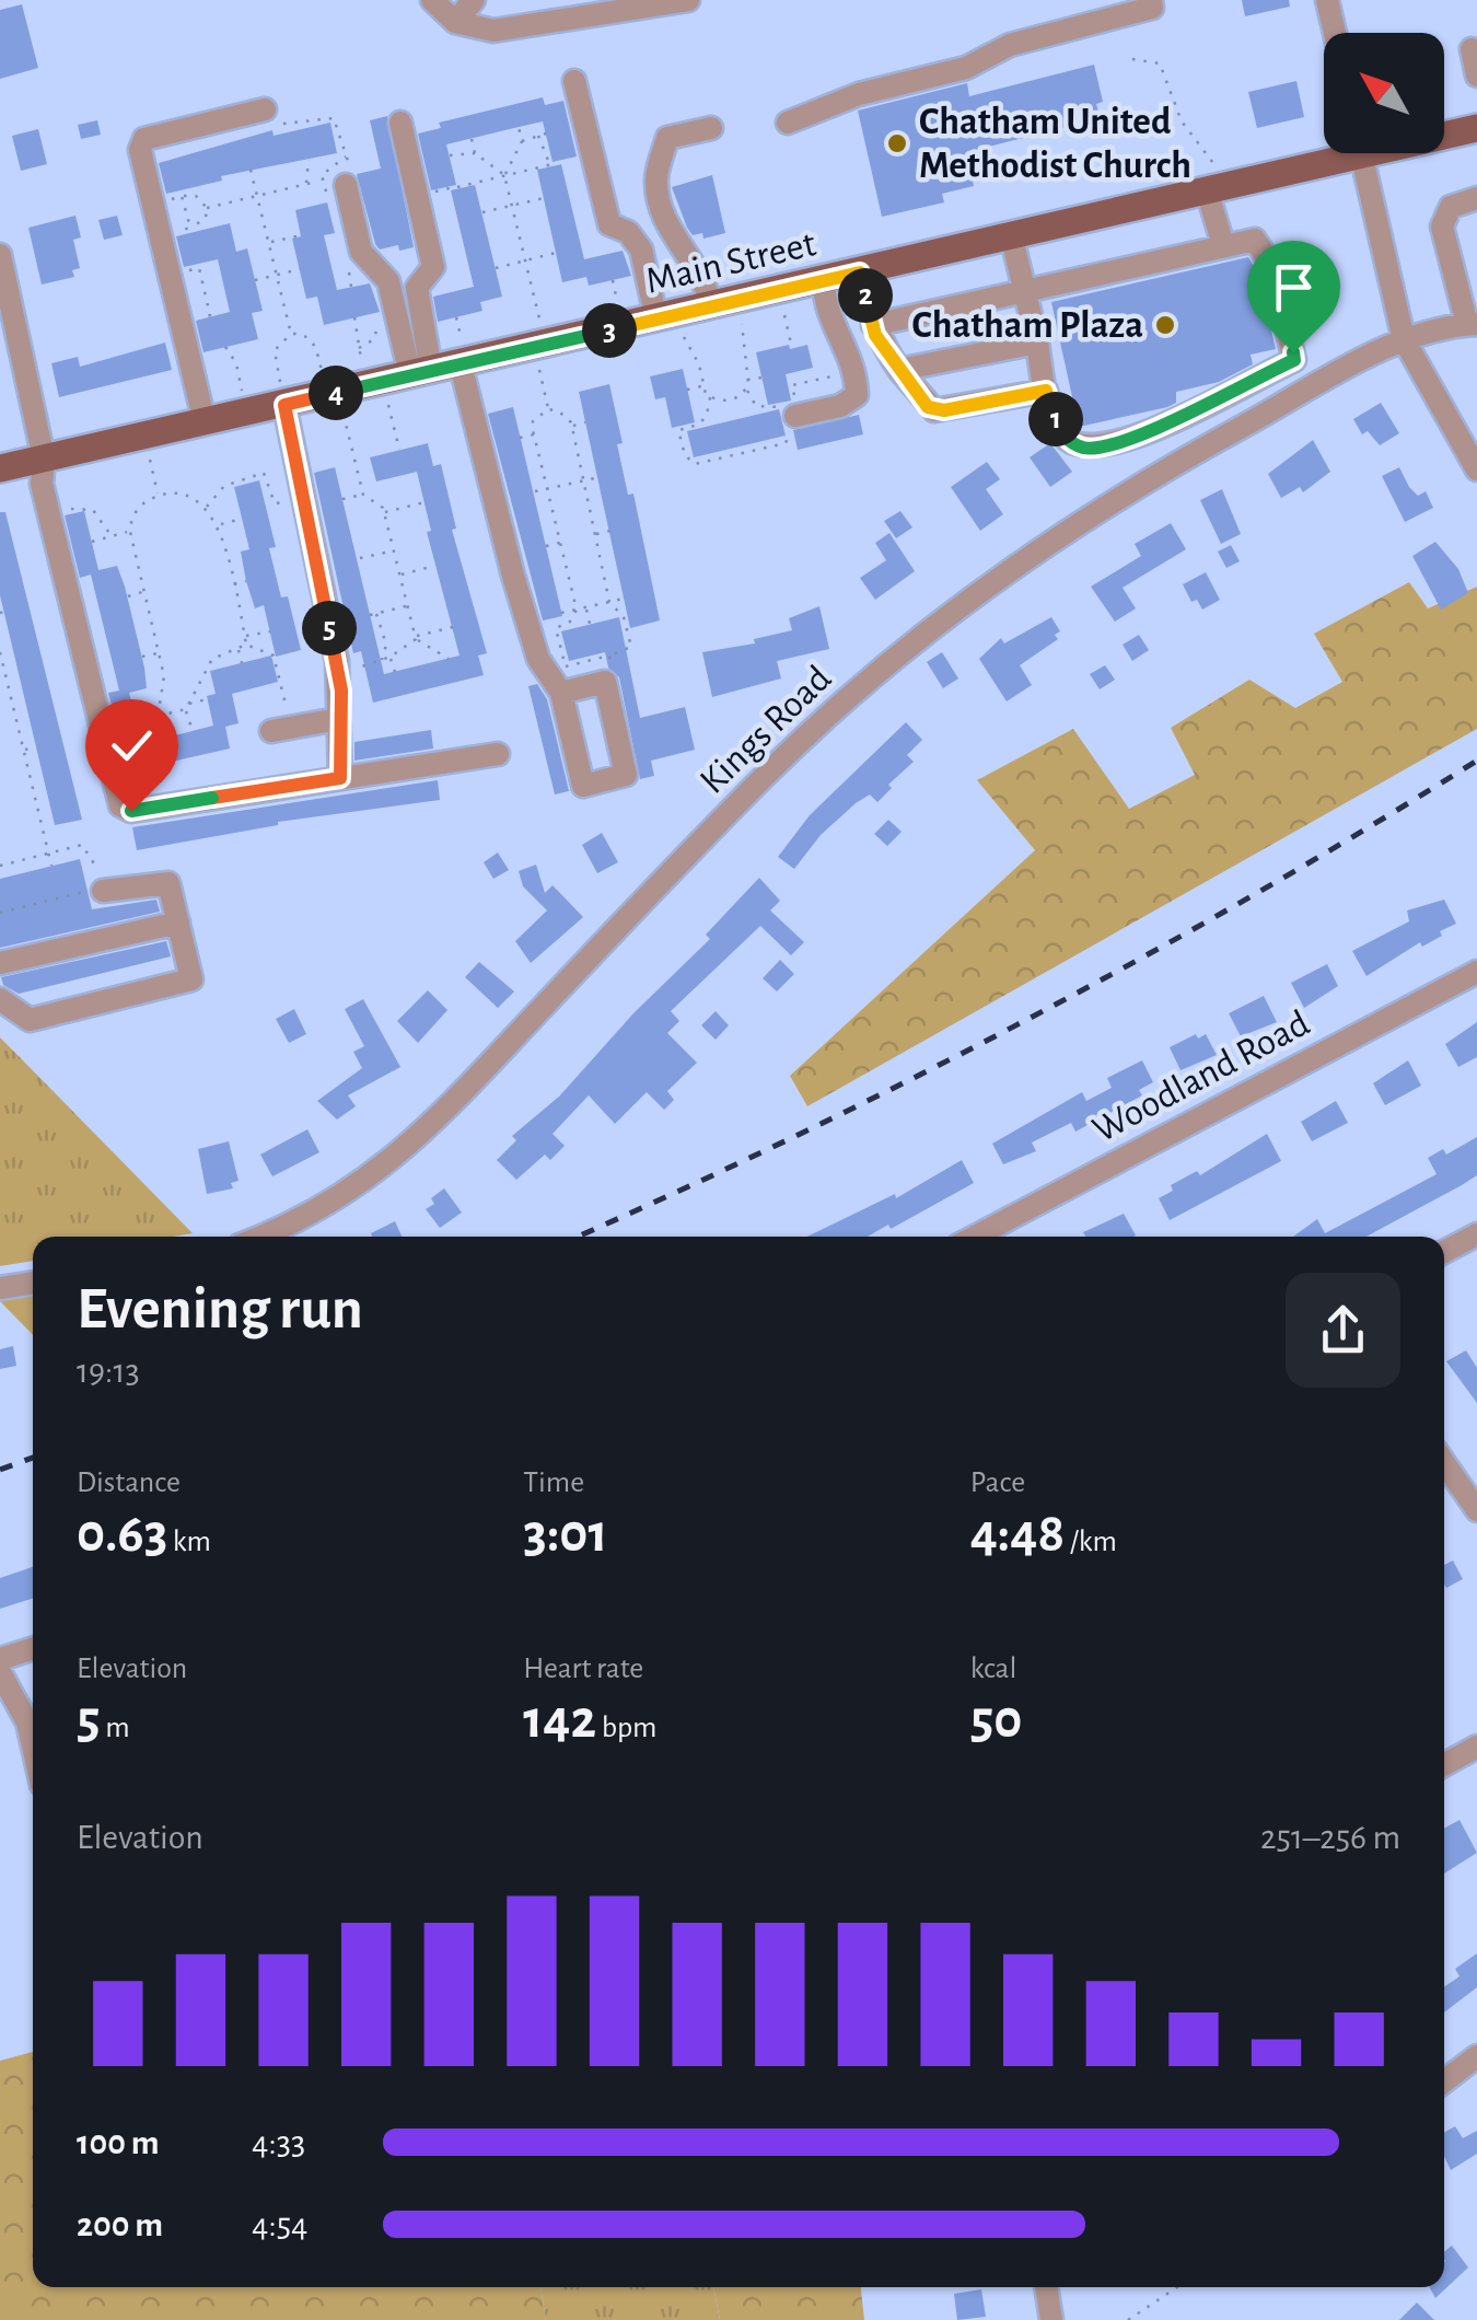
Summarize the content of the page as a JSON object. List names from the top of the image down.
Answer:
{
  "streets": {
    "main road": ["Main Street"],
    "street": ["Kings Road", "Woodland Road"]
  },
  "places": ["Chatham United Methodist Church", "Chatham Plaza"],
  "north": "top left",
  "page": {
    "pins": [
      "2",
      "3",
      "4",
      "1",
      "5"
    ],
    "heading": ["Evening run", "19:13"],
    "stats": [
      ["Distance", "0.63 km"],
      ["Time", "3:01"],
      ["Pace", "4:48 /km"],
      ["Elevation", "5 m"],
      ["Heart rate", "142 bpm"],
      ["kcal", "50"]
    ],
    "chart": ["Elevation", "251–256 m"],
    "list": [
      {
        "name": "100 m",
        "note": "4:33"
      },
      {
        "name": "200 m",
        "note": "4:54"
      }
    ]
  }
}
